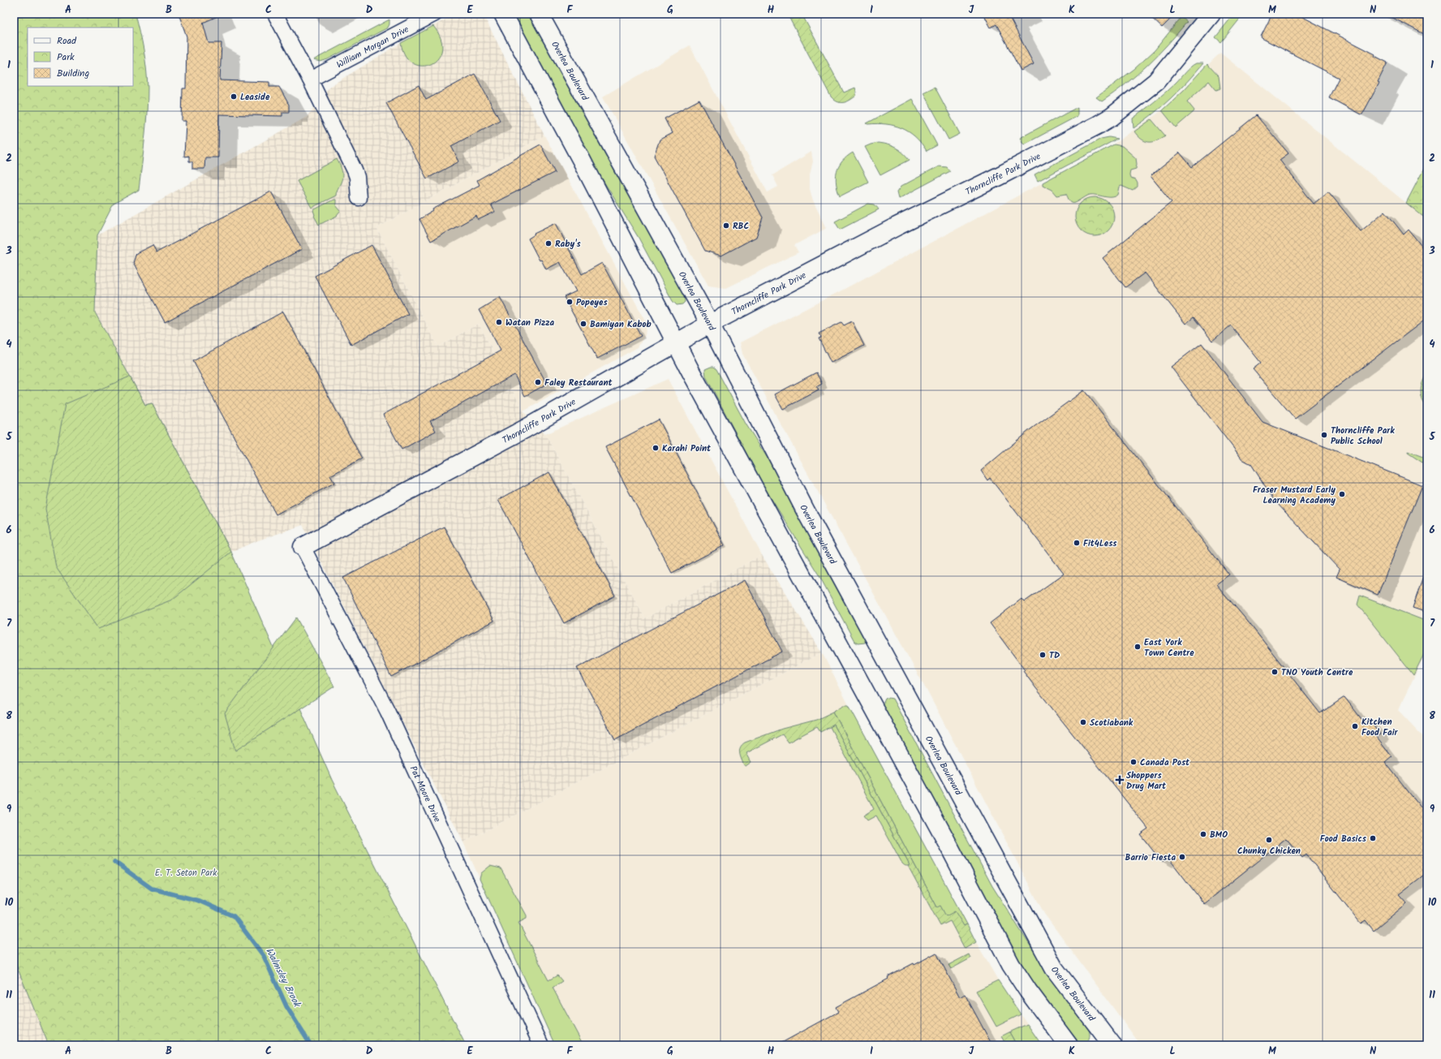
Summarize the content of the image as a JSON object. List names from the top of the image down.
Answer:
{
  "streets": {
    "main road": ["Overlea Boulevard", "Thorncliffe Park Drive"],
    "street": ["William Morgan Drive", "Pat Moore Drive"]
  },
  "crossings": [
    ["Overlea Boulevard", "Thorncliffe Park Drive"],
    ["Thorncliffe Park Drive", "Pat Moore Drive"]
  ],
  "water": ["Walmsley Brook"],
  "parks": ["E. T. Seton Park"],
  "places": {
    "other": [
      "Leaside",
      "RBC",
      "Raby's",
      "Popeyes",
      "Watan Pizza",
      "Bamiyan Kabob",
      "Faley Restaurant",
      "Thorncliffe Park Public School",
      "Karahi Point",
      "Fraser Mustard Early Learning Academy",
      "Fit4Less",
      "East York Town Centre",
      "TD",
      "TNO Youth Centre",
      "Scotiabank",
      "Kitchen Food Fair",
      "Canada Post",
      "BMO",
      "Food Basics",
      "Chunky Chicken",
      "Barrio Fiesta"
    ],
    "health": ["Shoppers Drug Mart"]
  },
  "legend": ["Road", "Park", "Building"],
  "grid": {
    "columns": [
      "A",
      "B",
      "C",
      "D",
      "E",
      "F",
      "G",
      "H",
      "I",
      "J",
      "K",
      "L",
      "M",
      "N"
    ],
    "rows": [
      "1",
      "2",
      "3",
      "4",
      "5",
      "6",
      "7",
      "8",
      "9",
      "10",
      "11"
    ]
  }
}
